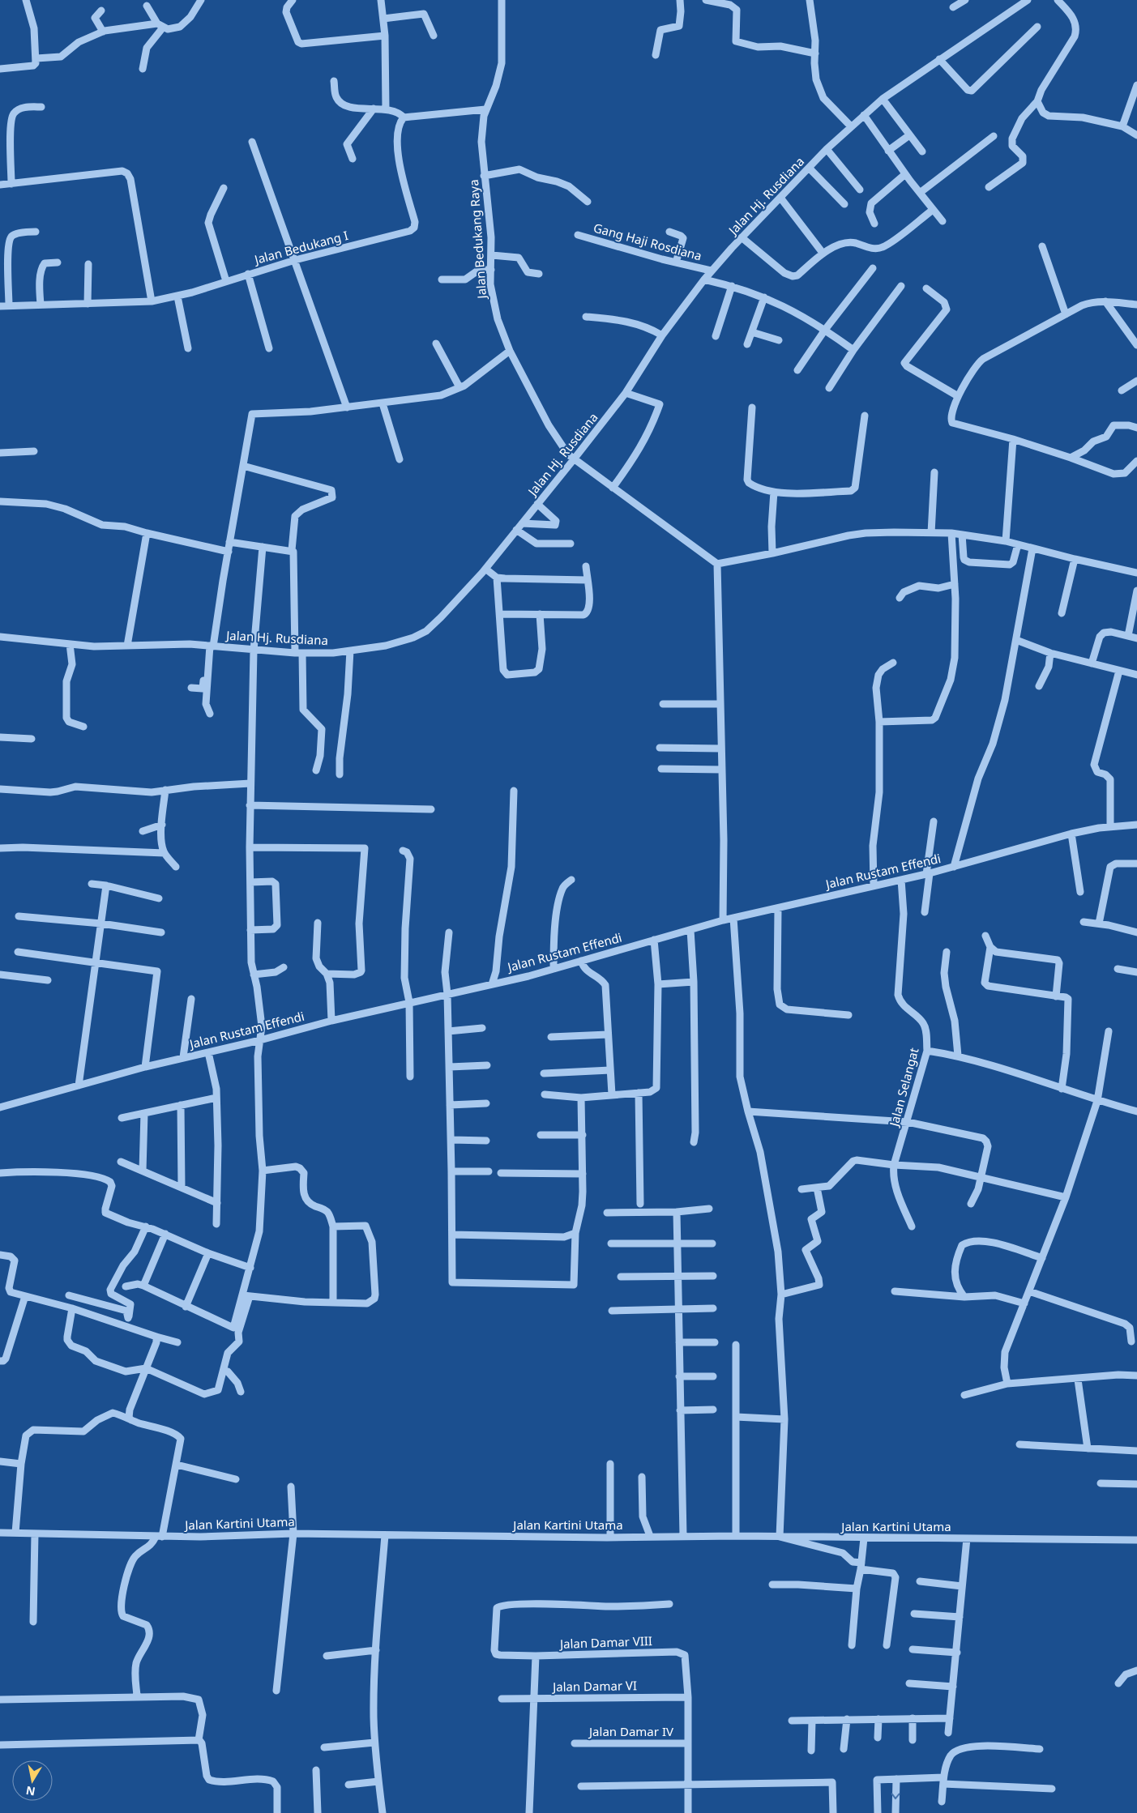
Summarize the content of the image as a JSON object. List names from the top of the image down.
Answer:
{
  "streets": {
    "street": [
      "Jalan Hj. Rusdiana",
      "Jalan Bedukang Raya",
      "Gang Haji Rosdiana",
      "Jalan Bedukang I",
      "Jalan Rustam Effendi",
      "Jalan Selangat",
      "Jalan Kartini Utama",
      "Jalan Damar VIII",
      "Jalan Damar VI",
      "Jalan Damar IV"
    ]
  },
  "crossings": [
    ["Jalan Hj. Rusdiana", "Jalan Bedukang Raya"],
    ["Jalan Hj. Rusdiana", "Gang Haji Rosdiana"],
    ["Jalan Rustam Effendi", "Jalan Selangat"],
    ["Jalan Damar VIII", "Jalan Damar VI"]
  ],
  "north": "bottom"
}
